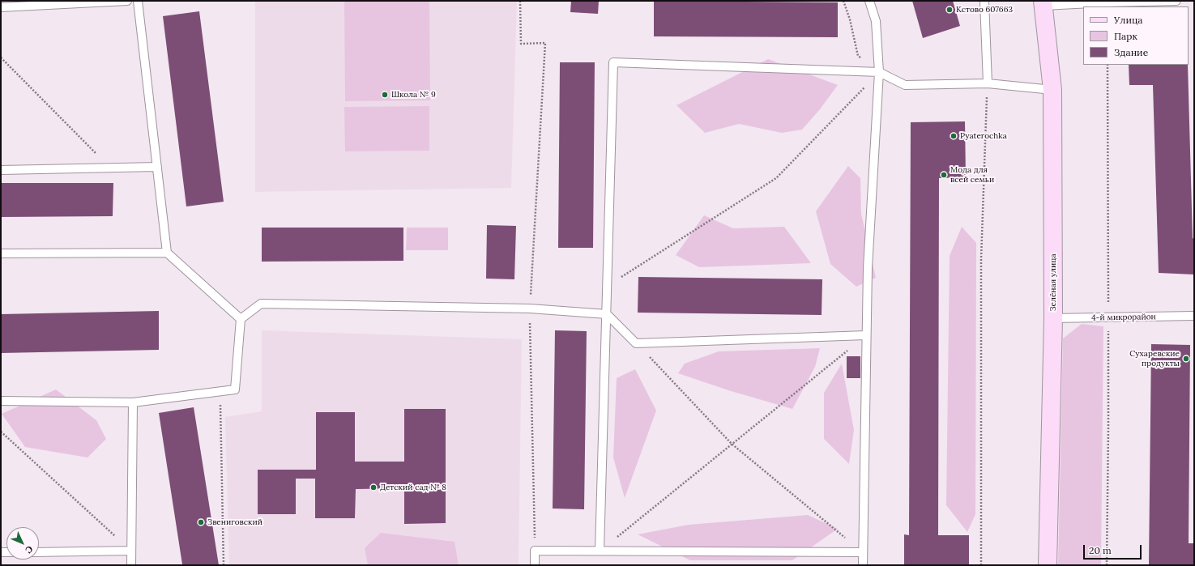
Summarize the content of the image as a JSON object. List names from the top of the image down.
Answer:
{
  "streets": {
    "main road": ["Зелёная улица"],
    "lane": ["4-й микрорайон"]
  },
  "crossings": [
    ["Зелёная улица", "4-й микрорайон"]
  ],
  "places": [
    "Кстово 607663",
    "Школа № 9",
    "Pyaterochka",
    "Мода для всей семьи",
    "Сухаревские продукты",
    "Детский сад № 8",
    "Звениговский"
  ],
  "legend": ["Улица", "Парк", "Здание"],
  "scale_bar": "20 m",
  "north": "bottom right"
}
